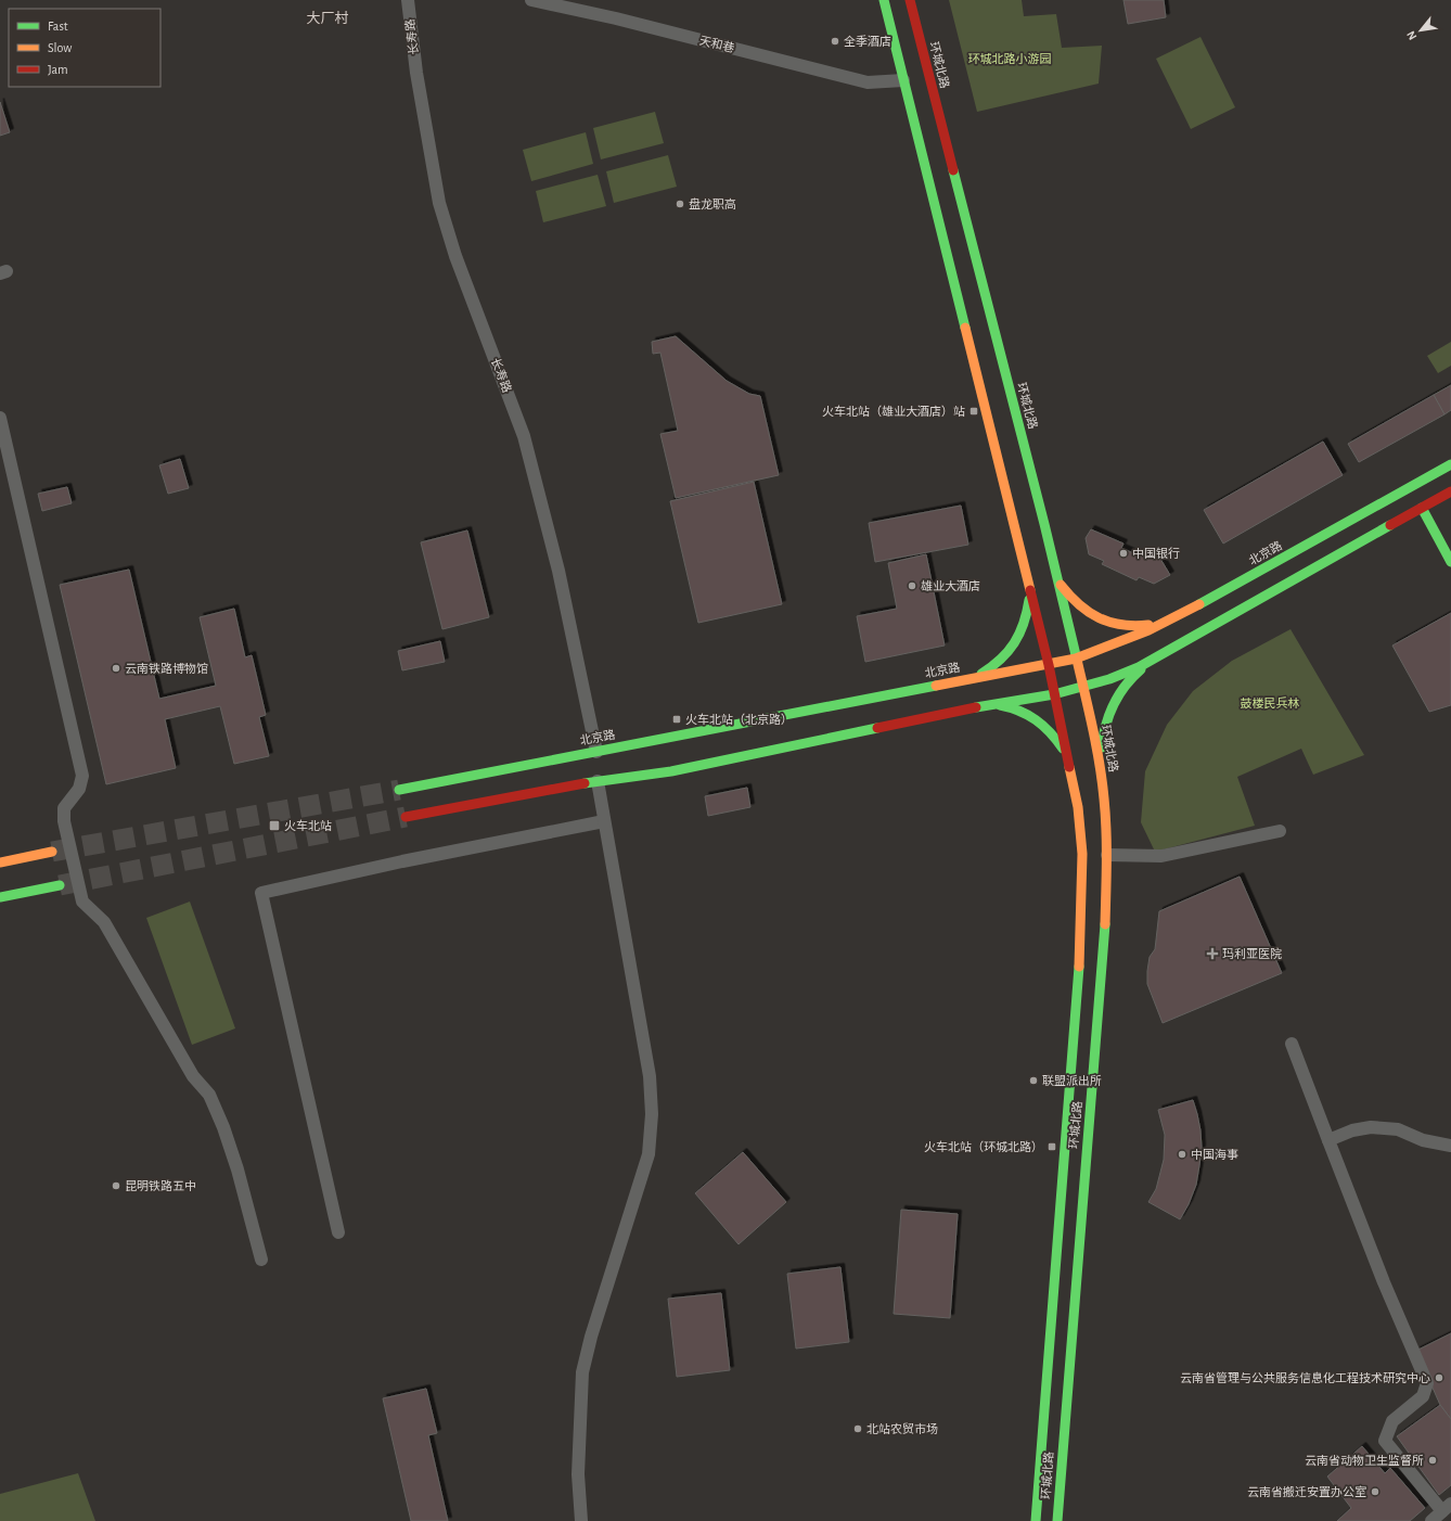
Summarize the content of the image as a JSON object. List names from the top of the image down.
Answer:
{
  "streets": {
    "main road": ["环城北路", "北京路"],
    "street": ["长寿路", "天和巷"]
  },
  "crossings": [
    ["长寿路", "北京路"],
    ["天和巷", "环城北路"],
    ["环城北路", "北京路"]
  ],
  "districts": ["大厂村"],
  "parks": ["环城北路小游园", "鼓楼民兵林"],
  "places": {
    "other": [
      "全季酒店",
      "盘龙职高",
      "中国银行",
      "雄业大酒店",
      "云南铁路博物馆",
      "联盟派出所",
      "中国海事",
      "昆明铁路五中",
      "云南省管理与公共服务信息化工程技术研究中心",
      "北站农贸市场",
      "云南省动物卫生监督所",
      "云南省搬迁安置办公室"
    ],
    "transit": [
      "火车北站（雄业大酒店）站",
      "火车北站（北京路）",
      "火车北站",
      "火车北站（环城北路）"
    ],
    "health": ["玛利亚医院"]
  },
  "legend": ["Fast", "Slow", "Jam"],
  "north": "bottom left"
}
